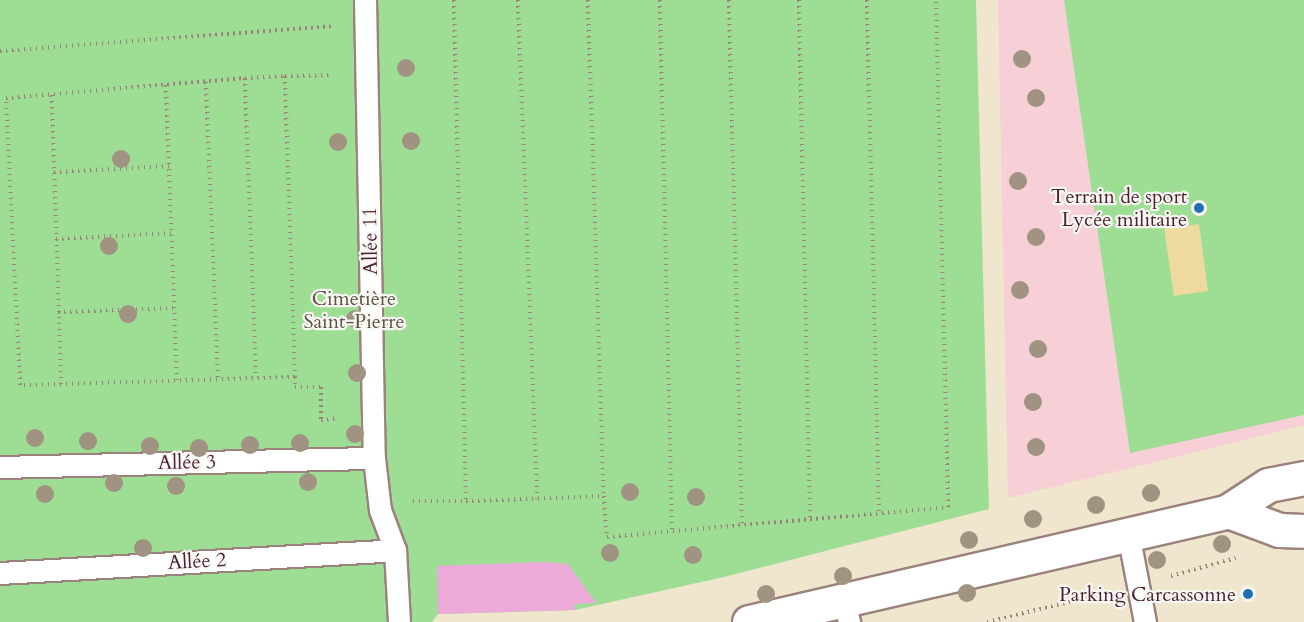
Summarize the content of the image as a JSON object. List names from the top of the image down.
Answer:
{
  "streets": {
    "lane": ["Allée 11", "Allée 3", "Allée 2"]
  },
  "crossings": [
    ["Allée 11", "Allée 3"],
    ["Allée 11", "Allée 2"]
  ],
  "parks": ["Cimetière Saint-Pierre"],
  "places": ["Terrain de sport Lycée militaire", "Parking Carcassonne"]
}
